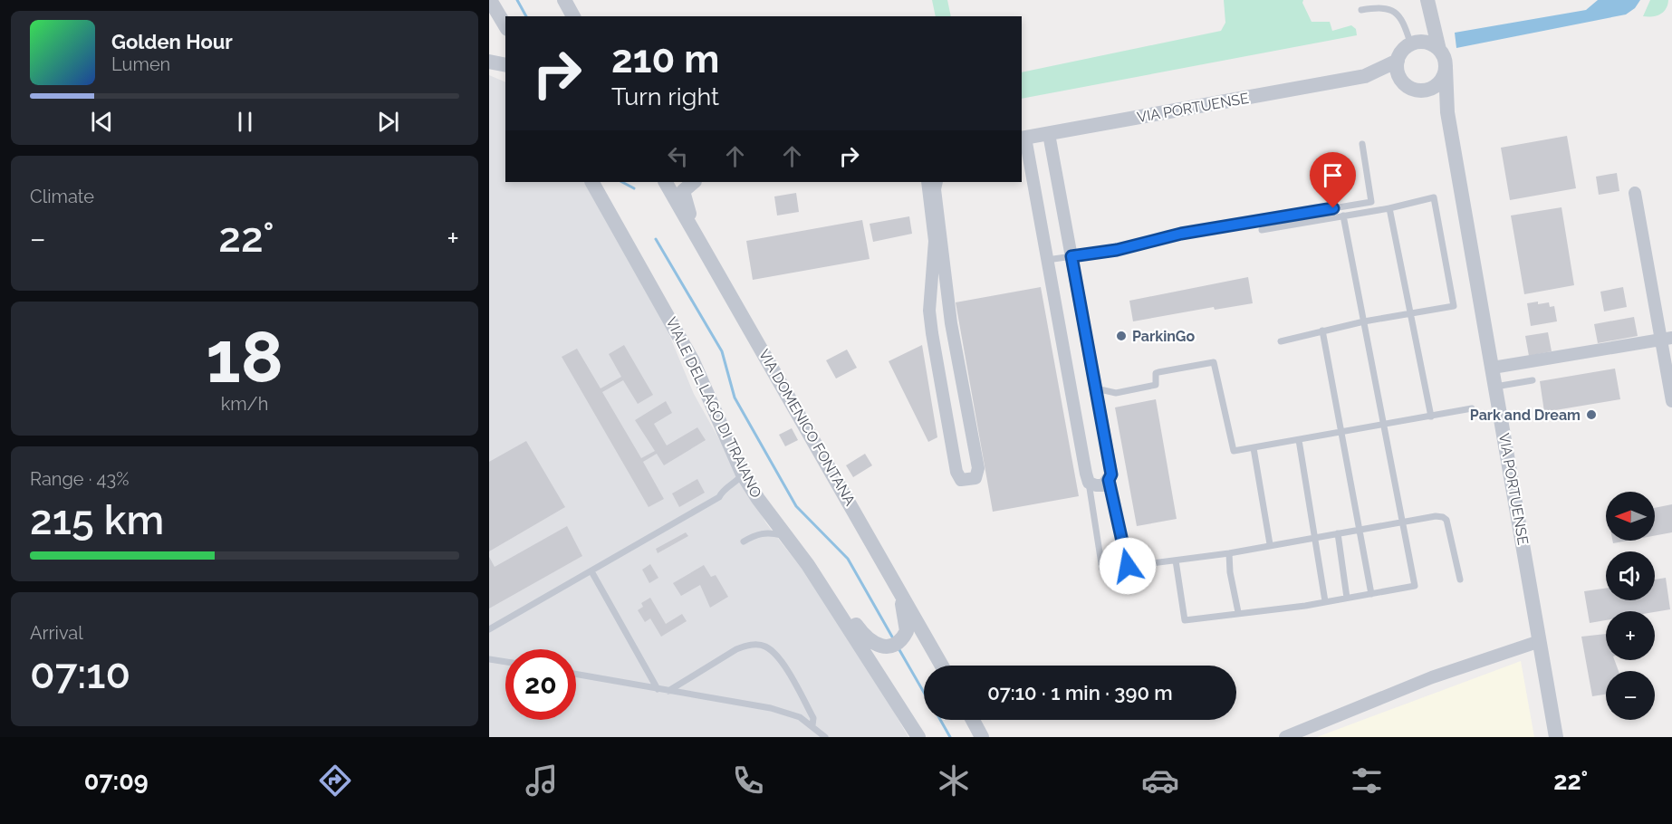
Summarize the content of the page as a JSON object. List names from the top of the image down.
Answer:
{
  "streets": {
    "street": ["VIA PORTUENSE", "VIALE DEL LAGO DI TRAIANO", "VIA DOMENICO FONTANA"]
  },
  "places": ["ParkinGo", "Park and Dream"],
  "north": "left",
  "page": {
    "turn": ["210 m", "Turn right"],
    "song": ["Golden Hour", "Lumen"],
    "tile": [
      "Climate",
      ["18", "km/h"],
      ["Range · 43%", "215 km"],
      ["Arrival", "07:10"]
    ],
    "heat": ["−", "22°", "+"],
    "map_buttons": ["+", "−"],
    "limit": "20",
    "trip": "07:10 · 1 min · 390 m",
    "tabs": ["07:09", "22°"]
  }
}
